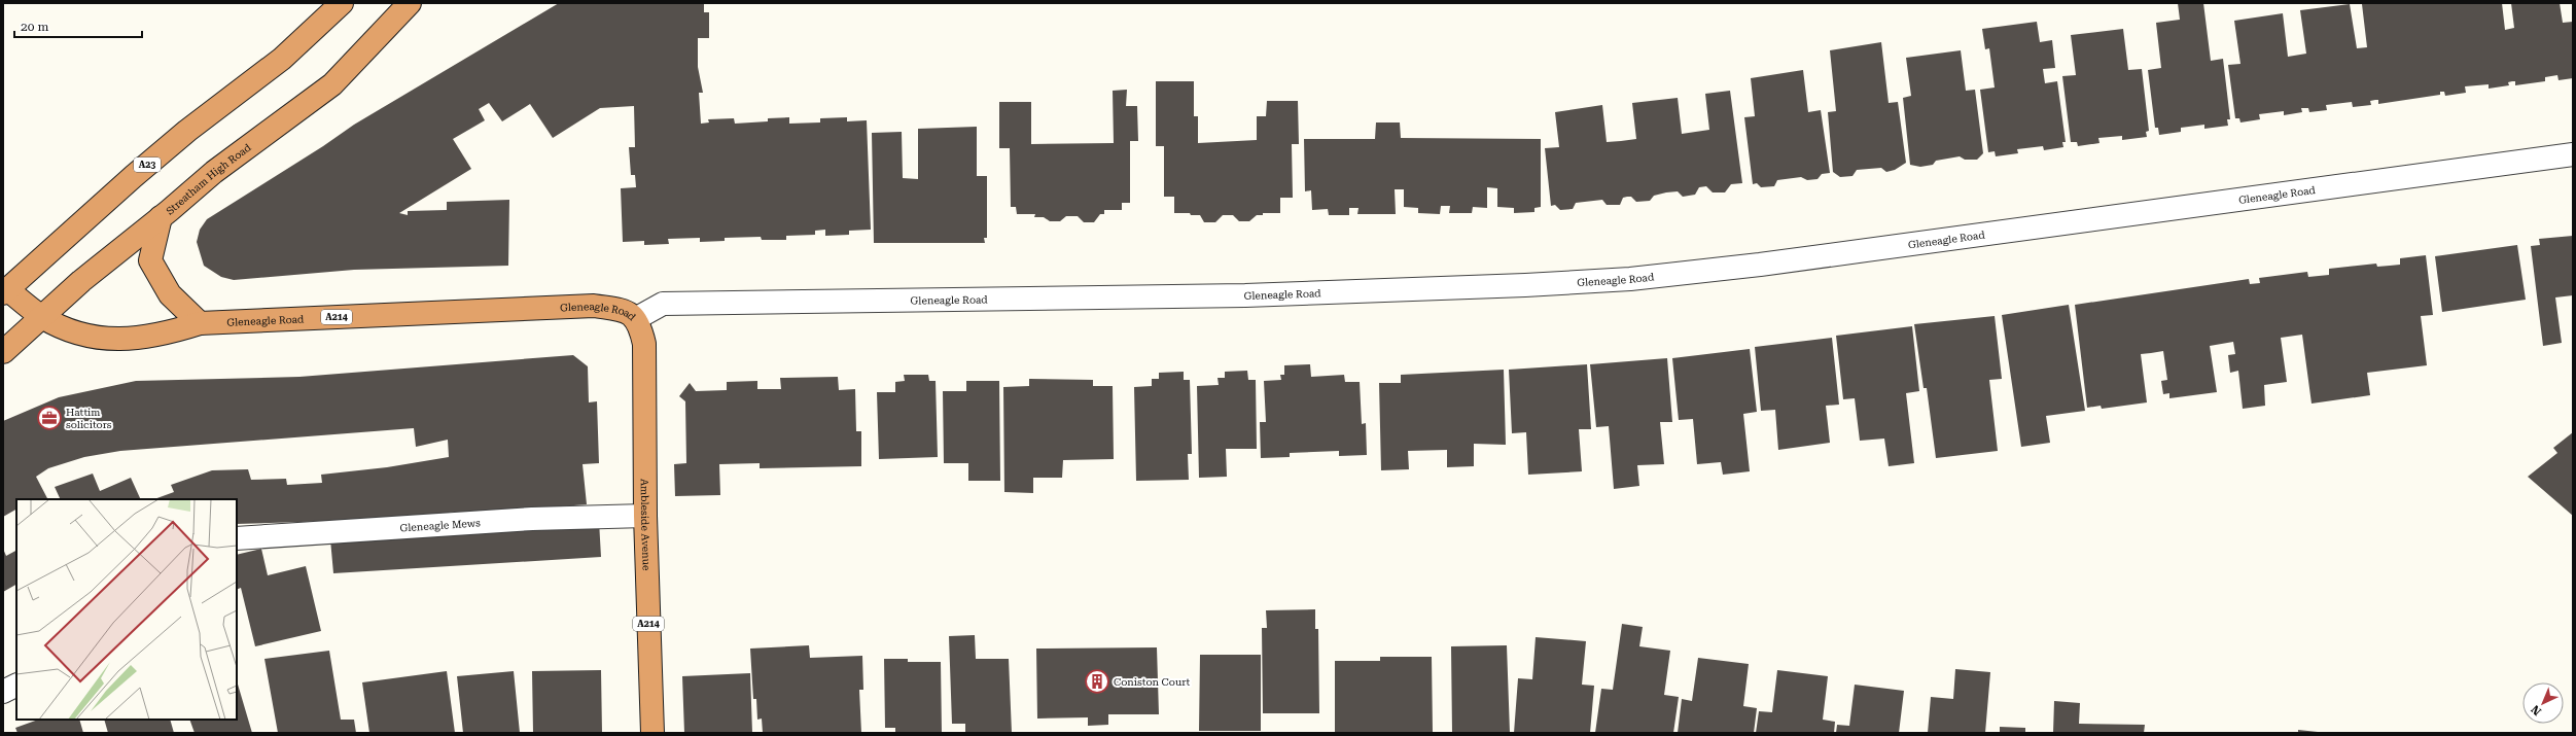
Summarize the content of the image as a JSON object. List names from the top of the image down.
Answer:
{
  "streets": {
    "highway": [
      "A23",
      "Streatham High Road",
      "Gleneagle Road",
      "A214",
      "Ambleside Avenue"
    ],
    "street": ["Gleneagle Mews"]
  },
  "crossings": [
    ["A23", "Gleneagle Road"],
    ["Streatham High Road", "Gleneagle Road"],
    ["Gleneagle Road", "Ambleside Avenue"],
    ["Gleneagle Mews", "Ambleside Avenue"]
  ],
  "places": {
    "office": ["Hattim solicitors"],
    "building": ["Coniston Court"]
  },
  "scale_bar": "20 m",
  "north": "bottom left"
}
